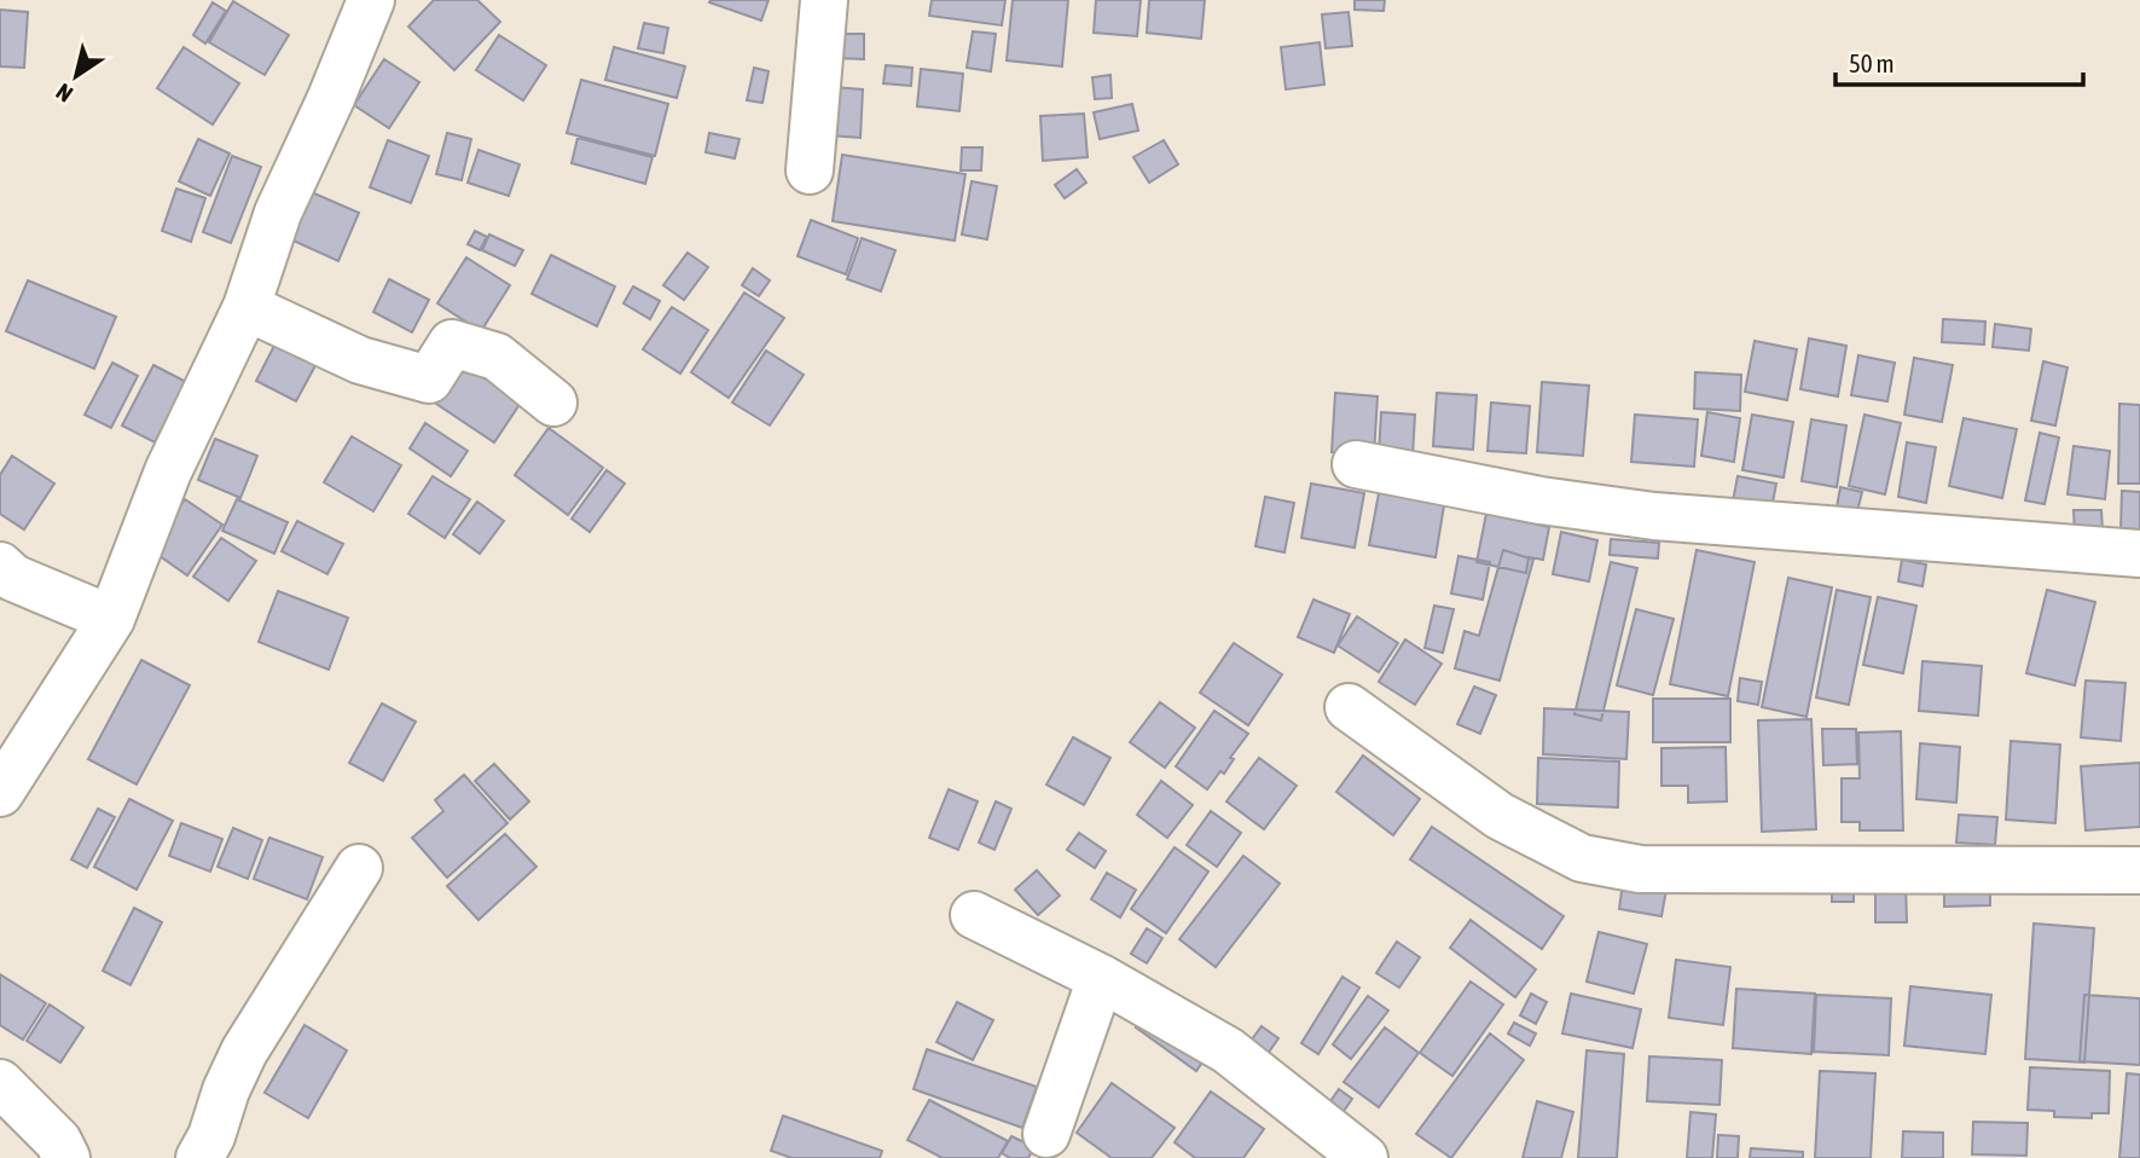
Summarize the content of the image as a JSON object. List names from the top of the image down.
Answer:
{
  "scale_bar": "50 m",
  "north": "bottom left"
}
